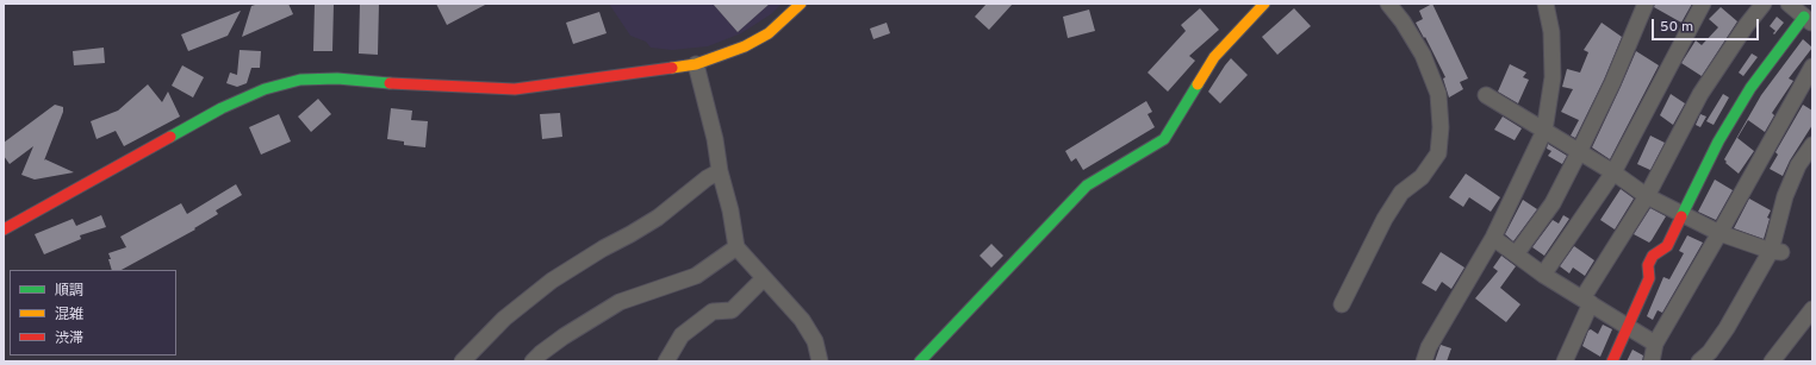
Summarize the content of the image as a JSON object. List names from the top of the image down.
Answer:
{
  "legend": ["順調", "混雑", "渋滞"],
  "scale_bar": "50 m"
}
